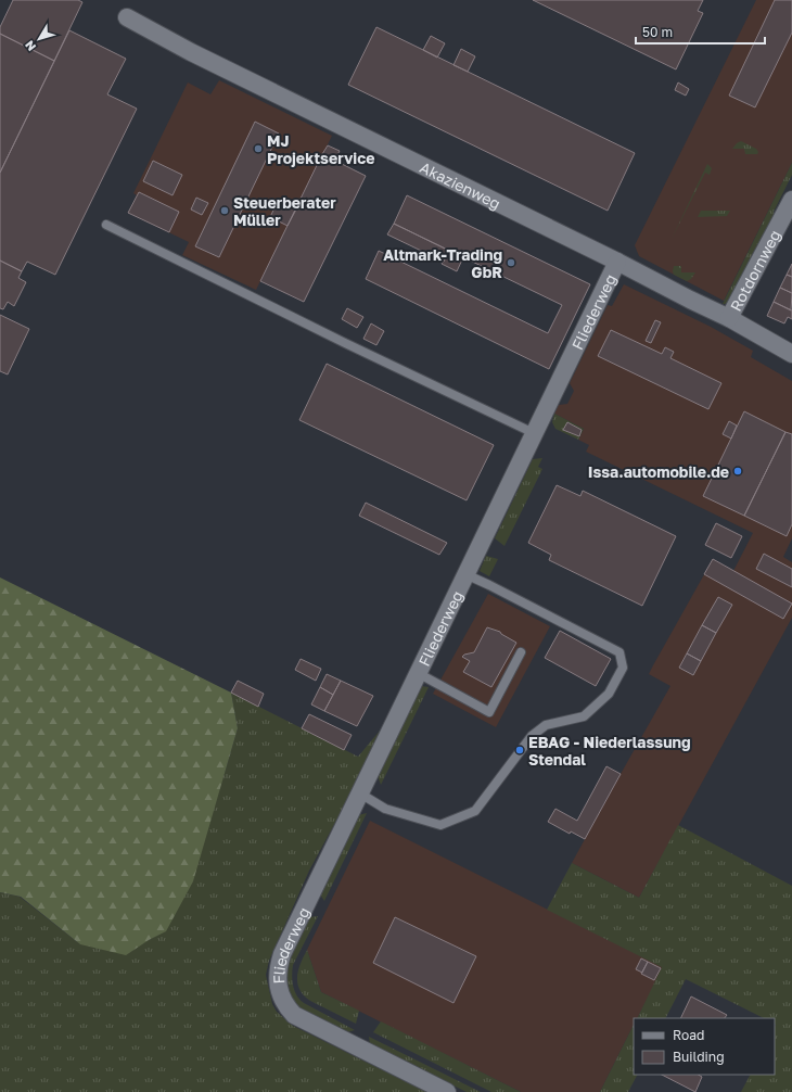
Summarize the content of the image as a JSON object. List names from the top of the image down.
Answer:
{
  "streets": {
    "street": ["Akazienweg", "Rotdornweg", "Fliederweg"]
  },
  "crossings": [
    ["Akazienweg", "Rotdornweg"],
    ["Akazienweg", "Fliederweg"]
  ],
  "places": [
    "MJ Projektservice",
    "Steuerberater Müller",
    "Altmark-Trading GbR",
    "Issa.automobile.de",
    "EBAG - Niederlassung Stendal"
  ],
  "legend": ["Road", "Building"],
  "scale_bar": "50 m",
  "north": "bottom left"
}
